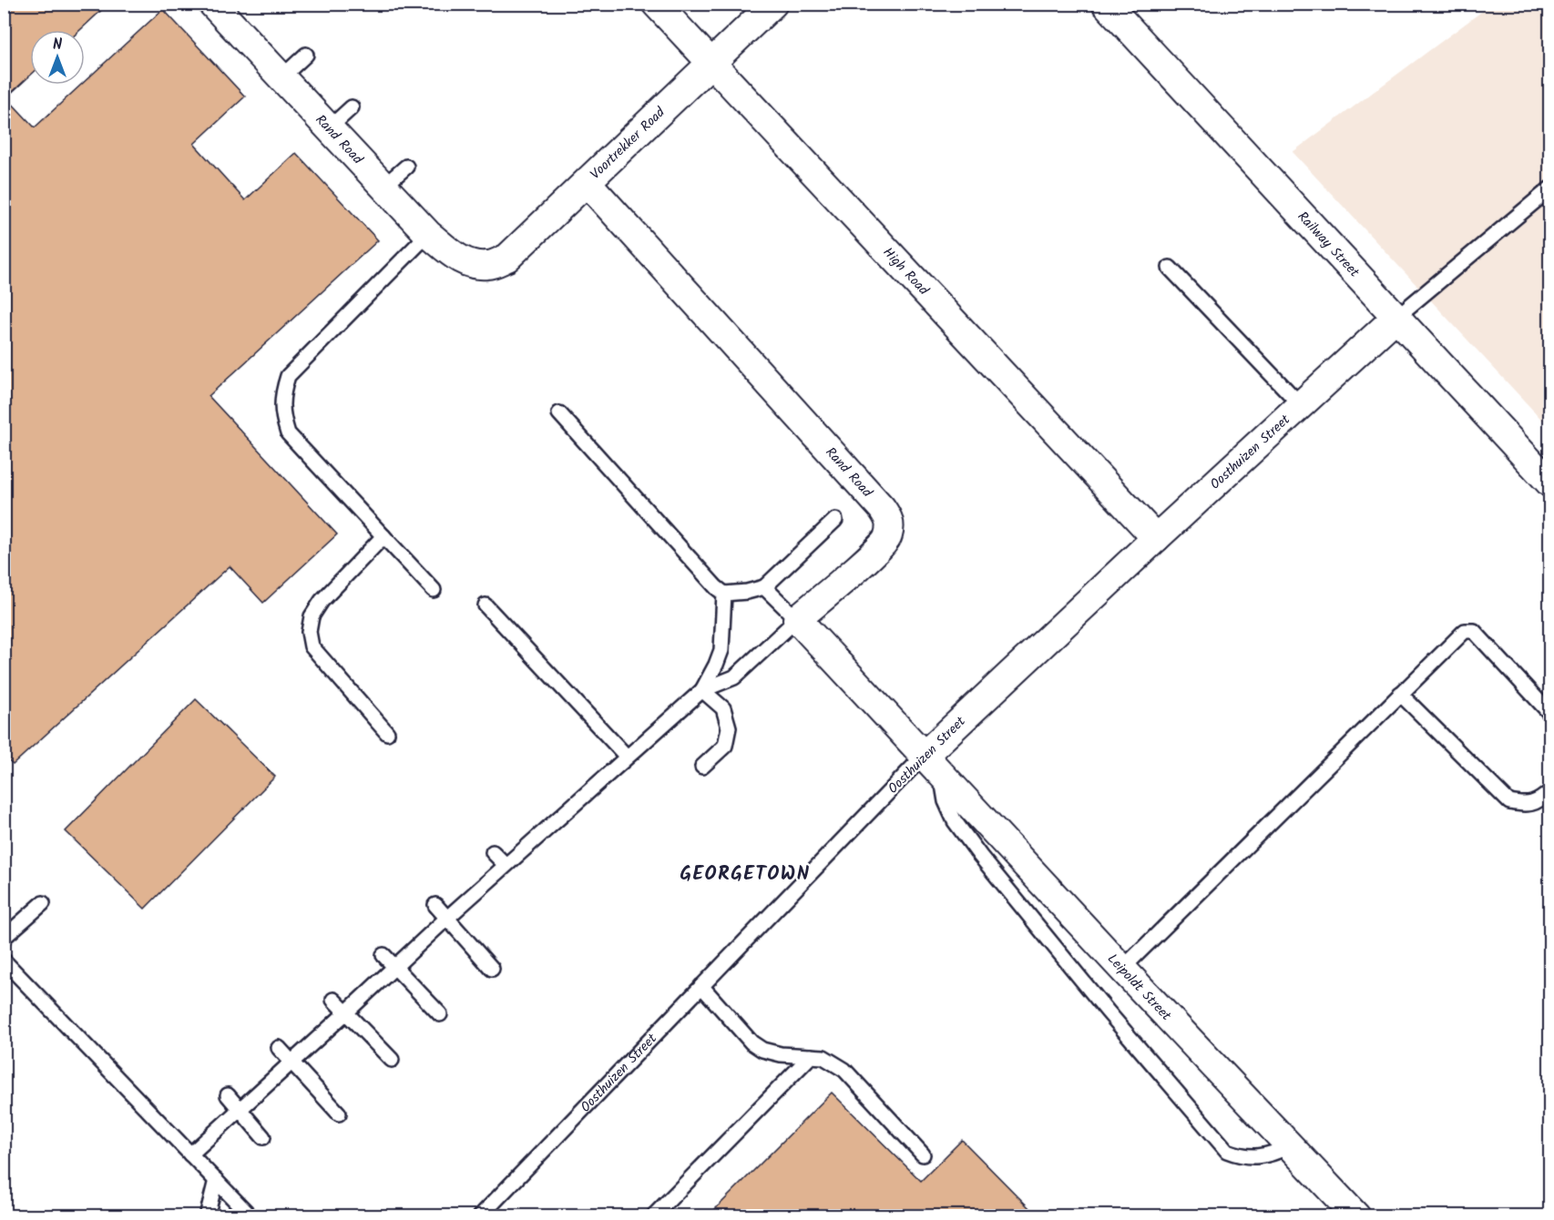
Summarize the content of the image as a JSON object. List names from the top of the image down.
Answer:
{
  "streets": {
    "street": [
      "Rand Road",
      "Voortrekker Road",
      "Railway Street",
      "High Road",
      "Oosthuizen Street",
      "Leipoldt Street"
    ]
  },
  "crossings": [
    ["Rand Road", "Voortrekker Road"],
    ["Voortrekker Road", "High Road"],
    ["Railway Street", "Oosthuizen Street"],
    ["High Road", "Oosthuizen Street"],
    ["Oosthuizen Street", "Leipoldt Street"]
  ],
  "districts": ["GEORGETOWN"],
  "north": "top"
}
